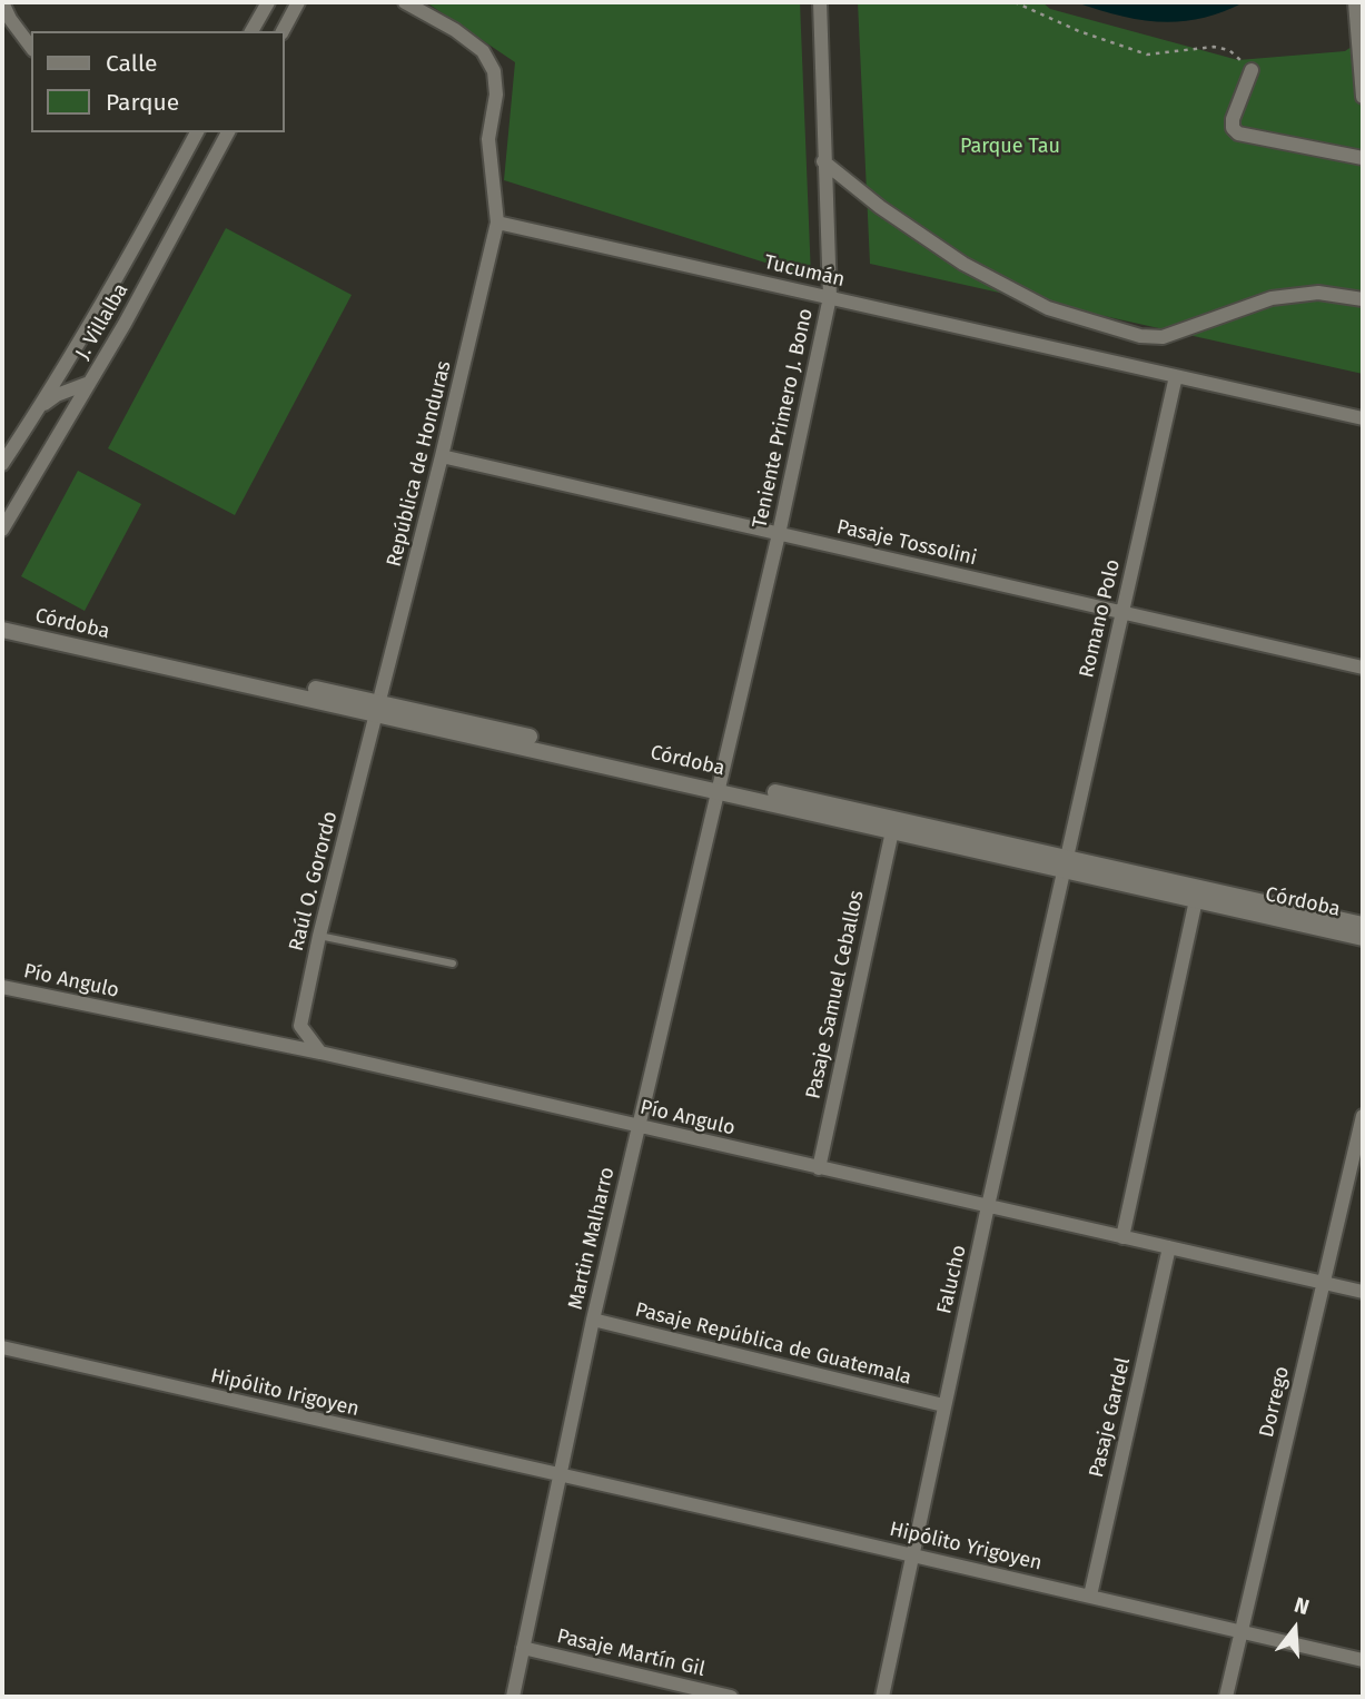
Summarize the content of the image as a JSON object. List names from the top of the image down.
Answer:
{
  "streets": {
    "street": [
      "Tucumán",
      "J. Villalba",
      "Teniente Primero J. Bono",
      "República de Honduras",
      "Pasaje Tossolini",
      "Romano Polo",
      "Córdoba",
      "Raúl O. Gorordo",
      "Pío Angulo",
      "Pasaje Samuel Ceballos",
      "Martin Malharro",
      "Falucho",
      "Pasaje República de Guatemala",
      "Hipólito Irigoyen",
      "Dorrego",
      "Pasaje Gardel",
      "Hipólito Yrigoyen",
      "Pasaje Martín Gil"
    ]
  },
  "crossings": [
    ["Tucumán", "Teniente Primero J. Bono"],
    ["Tucumán", "República de Honduras"],
    ["Tucumán", "Romano Polo"],
    ["Teniente Primero J. Bono", "Pasaje Tossolini"],
    ["Teniente Primero J. Bono", "Córdoba"],
    ["Teniente Primero J. Bono", "Martin Malharro"],
    ["República de Honduras", "Pasaje Tossolini"],
    ["República de Honduras", "Córdoba"],
    ["República de Honduras", "Raúl O. Gorordo"],
    ["Pasaje Tossolini", "Romano Polo"],
    ["Romano Polo", "Córdoba"],
    ["Romano Polo", "Falucho"],
    ["Córdoba", "Raúl O. Gorordo"],
    ["Córdoba", "Pasaje Samuel Ceballos"],
    ["Córdoba", "Martin Malharro"],
    ["Córdoba", "Falucho"],
    ["Raúl O. Gorordo", "Pío Angulo"],
    ["Pío Angulo", "Pasaje Samuel Ceballos"],
    ["Pío Angulo", "Martin Malharro"],
    ["Pío Angulo", "Falucho"],
    ["Pío Angulo", "Dorrego"],
    ["Pío Angulo", "Pasaje Gardel"],
    ["Martin Malharro", "Pasaje República de Guatemala"],
    ["Martin Malharro", "Hipólito Irigoyen"],
    ["Martin Malharro", "Hipólito Yrigoyen"],
    ["Martin Malharro", "Pasaje Martín Gil"],
    ["Falucho", "Pasaje República de Guatemala"],
    ["Falucho", "Hipólito Yrigoyen"],
    ["Hipólito Irigoyen", "Hipólito Yrigoyen"],
    ["Dorrego", "Hipólito Yrigoyen"],
    ["Pasaje Gardel", "Hipólito Yrigoyen"]
  ],
  "parks": ["Parque Tau"],
  "legend": ["Calle", "Parque"],
  "north": "top"
}
